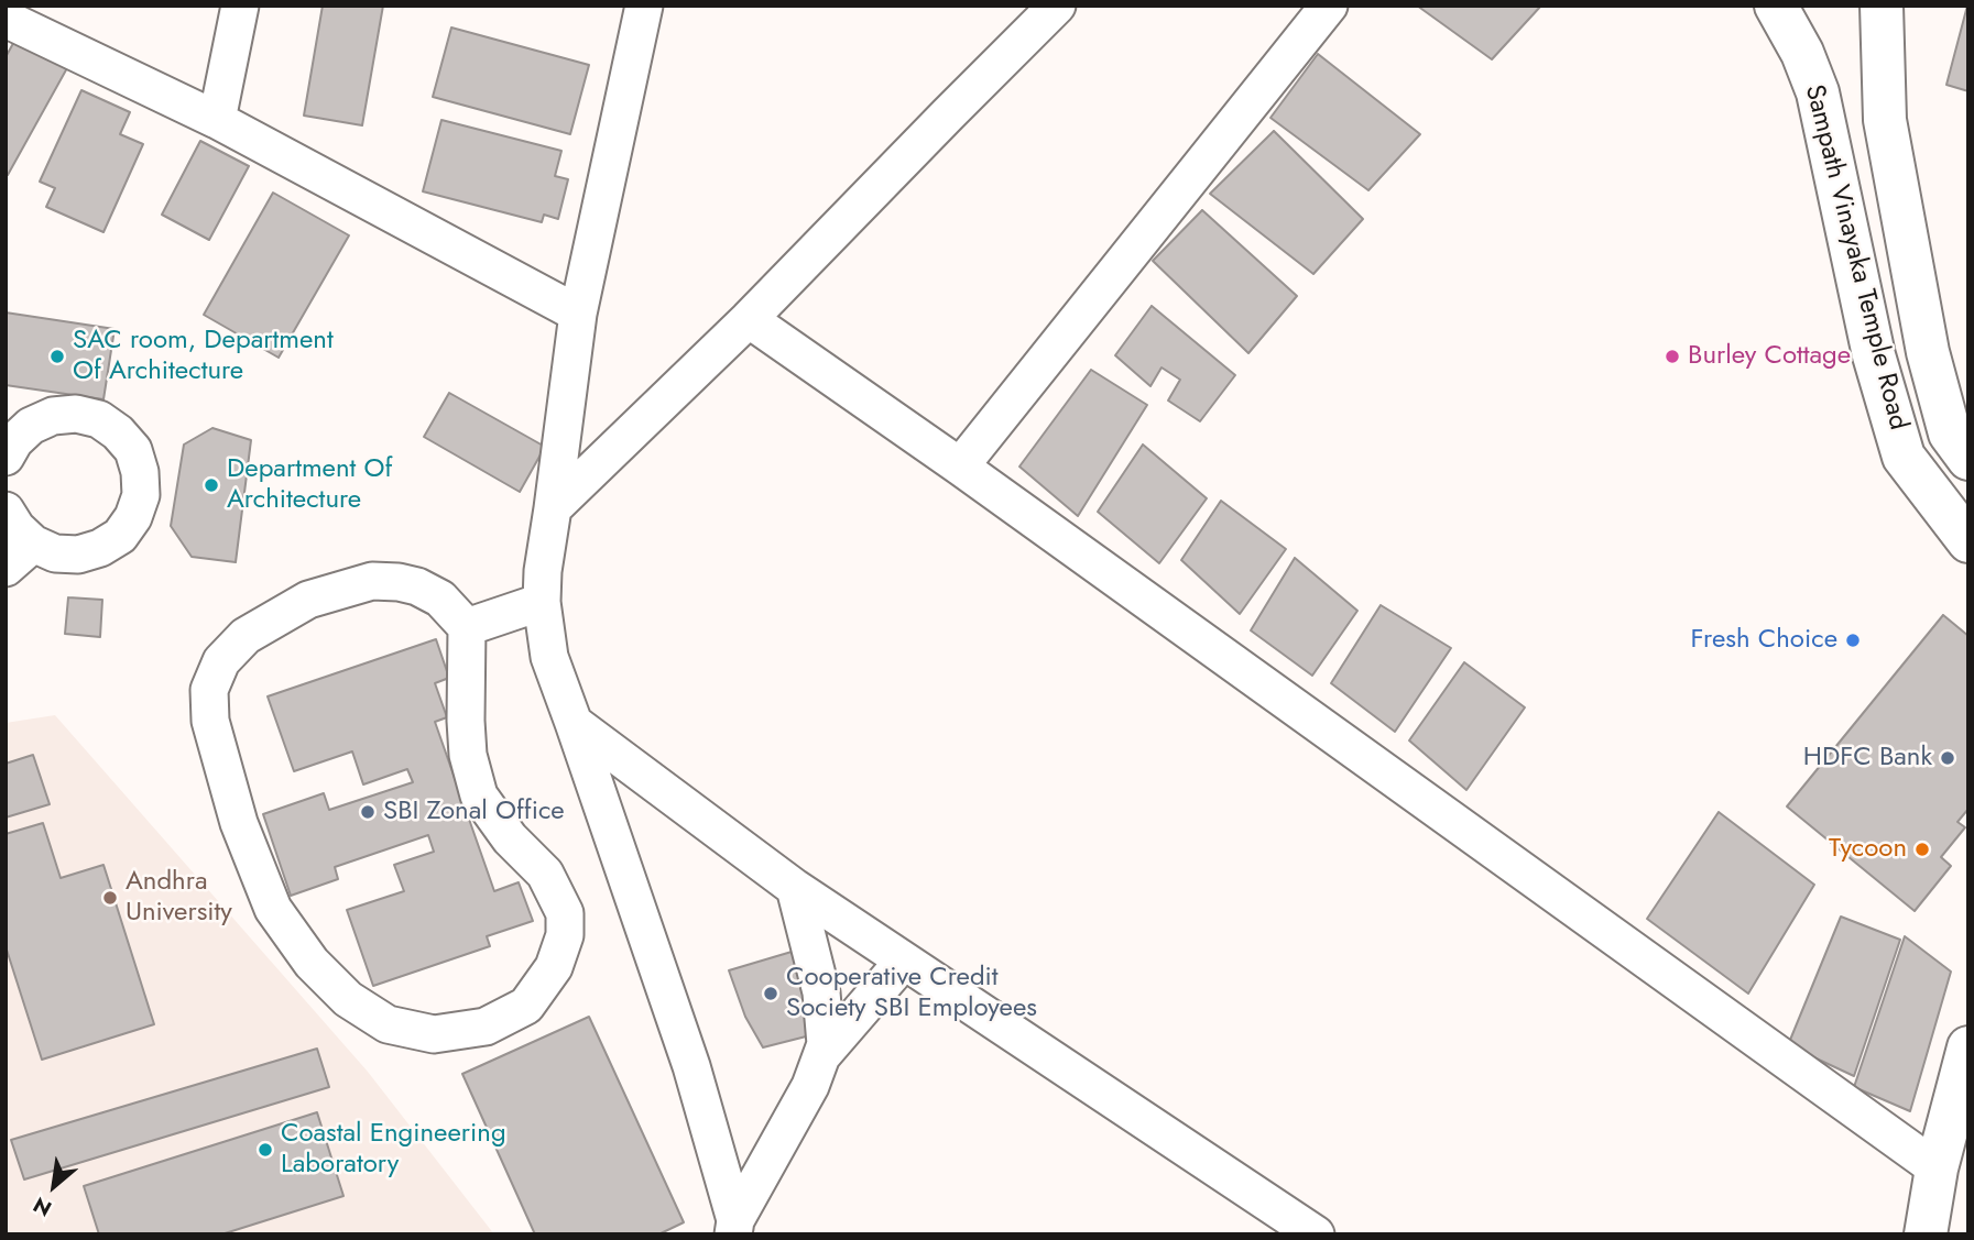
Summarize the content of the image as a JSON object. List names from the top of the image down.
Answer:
{
  "streets": {
    "main road": ["Sampath Vinayaka Temple Road"]
  },
  "places": [
    "SAC room, Department Of Architecture",
    "Burley Cottage",
    "Department Of Architecture",
    "Fresh Choice",
    "HDFC Bank",
    "SBI Zonal Office",
    "Tycoon",
    "Andhra University",
    "Cooperative Credit Society SBI Employees",
    "Coastal Engineering Laboratory"
  ],
  "north": "bottom left"
}
